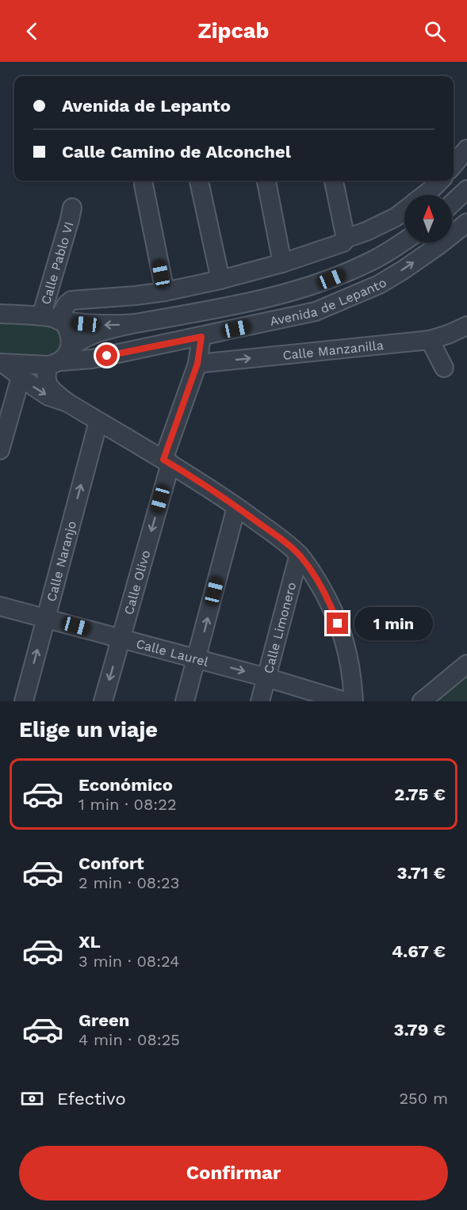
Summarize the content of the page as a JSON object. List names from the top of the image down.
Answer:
{
  "streets": {
    "street": [
      "Calle Pablo VI",
      "Avenida de Lepanto",
      "Calle Manzanilla",
      "Calle Naranjo",
      "Calle Olivo",
      "Calle Limonero",
      "Calle Laurel"
    ]
  },
  "crossings": [
    ["Calle Pablo VI", "Avenida de Lepanto"],
    ["Avenida de Lepanto", "Calle Olivo"],
    ["Calle Manzanilla", "Calle Olivo"],
    ["Calle Naranjo", "Calle Laurel"],
    ["Calle Olivo", "Calle Laurel"],
    ["Calle Limonero", "Calle Laurel"]
  ],
  "north": "top",
  "page": {
    "header": "Zipcab",
    "banner": ["Avenida de Lepanto", "Calle Camino de Alconchel"],
    "bubble": "1 min",
    "heading": "Elige un viaje",
    "list": [
      {
        "name": "Económico",
        "note": "1 min · 08:22",
        "value": "2.75 €"
      },
      {
        "name": "Confort",
        "note": "2 min · 08:23",
        "value": "3.71 €"
      },
      {
        "name": "XL",
        "note": "3 min · 08:24",
        "value": "4.67 €"
      },
      {
        "name": "Green",
        "note": "4 min · 08:25",
        "value": "3.79 €"
      }
    ],
    "pay": ["Efectivo", "250 m"],
    "buttons": "Confirmar"
  }
}
